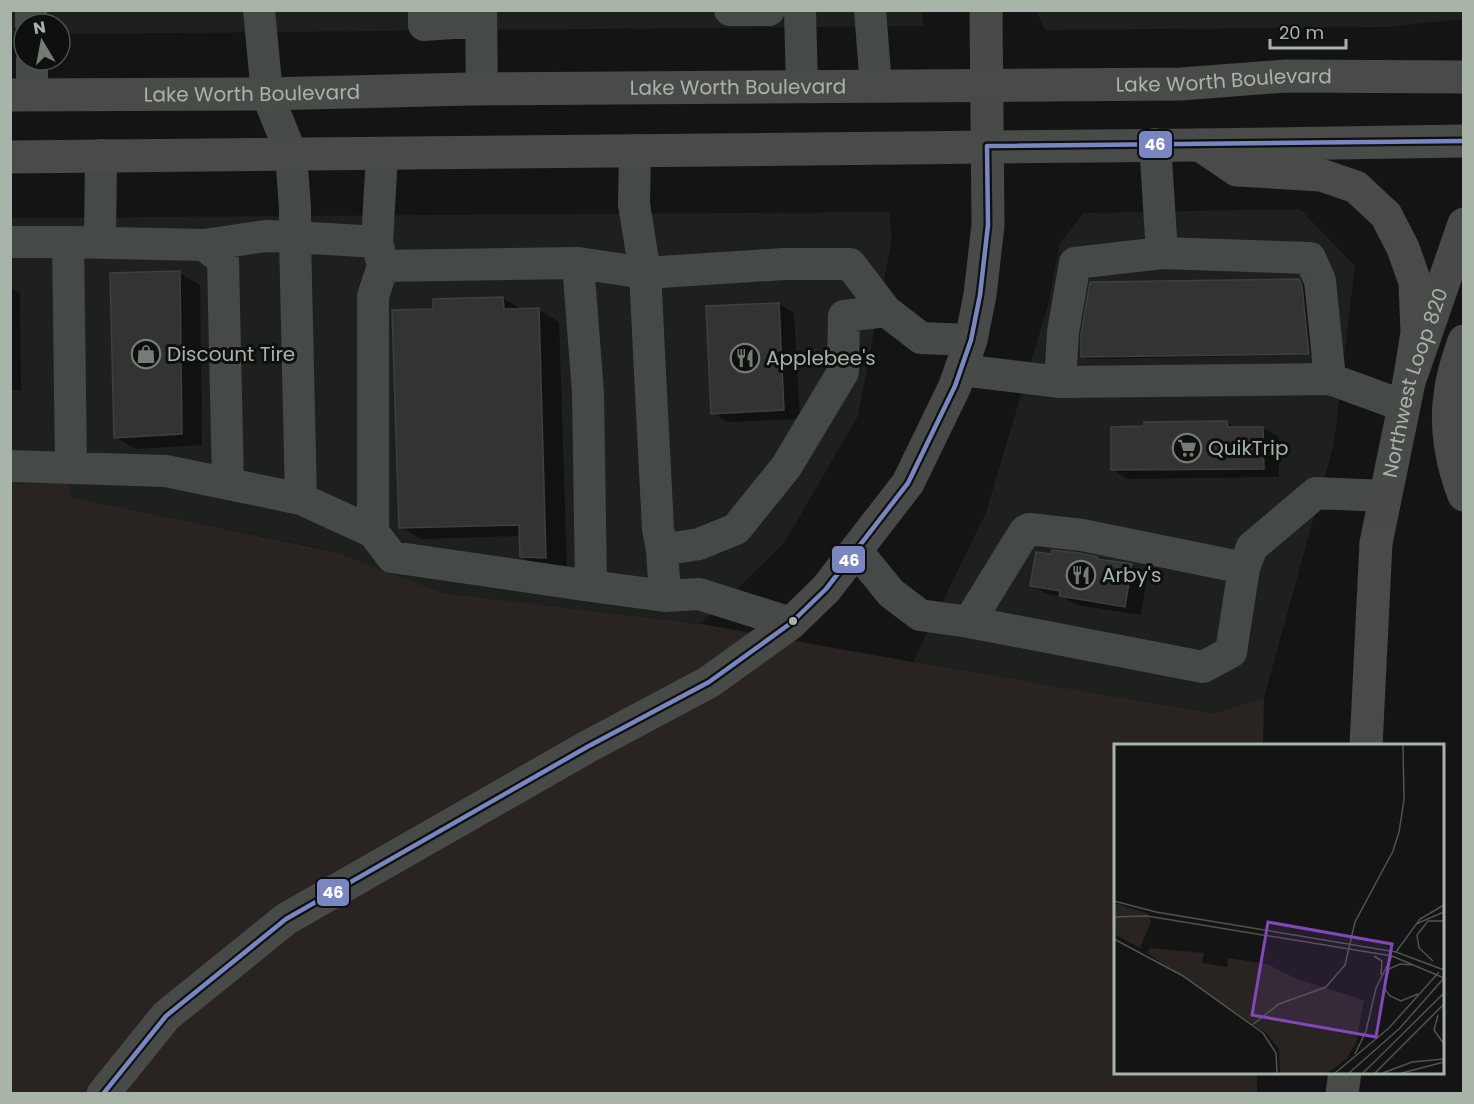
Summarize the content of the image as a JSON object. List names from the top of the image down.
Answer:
{
  "streets": {
    "highway": ["Lake Worth Boulevard"],
    "main road": ["Northwest Loop 820"]
  },
  "places": {
    "shop": ["Discount Tire"],
    "restaurant": ["Applebee's", "Arby's"],
    "supermarket": ["QuikTrip"]
  },
  "lines": ["transit line 46"],
  "scale_bar": "20 m",
  "north": "top"
}
